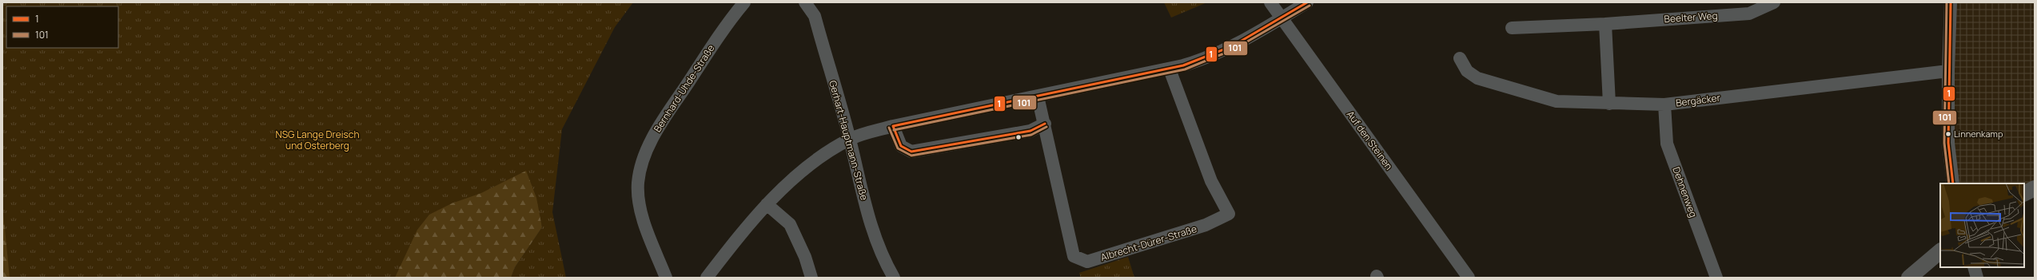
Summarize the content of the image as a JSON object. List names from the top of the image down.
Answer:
{
  "streets": {
    "street": [
      "Beelter Weg",
      "Bernhard-Uhde-Straße",
      "Bergäcker",
      "Gerhart-Hauptmann-Straße",
      "Auf den Steinen",
      "Dehnenweg",
      "Albrecht-Dürer-Straße"
    ]
  },
  "crossings": [
    ["Bergäcker", "Dehnenweg"]
  ],
  "parks": ["NSG Lange Dreisch und Osterberg"],
  "places": ["Linnenkamp"],
  "lines": ["transit line 1", "transit line 101"],
  "legend": ["1", "101"]
}
